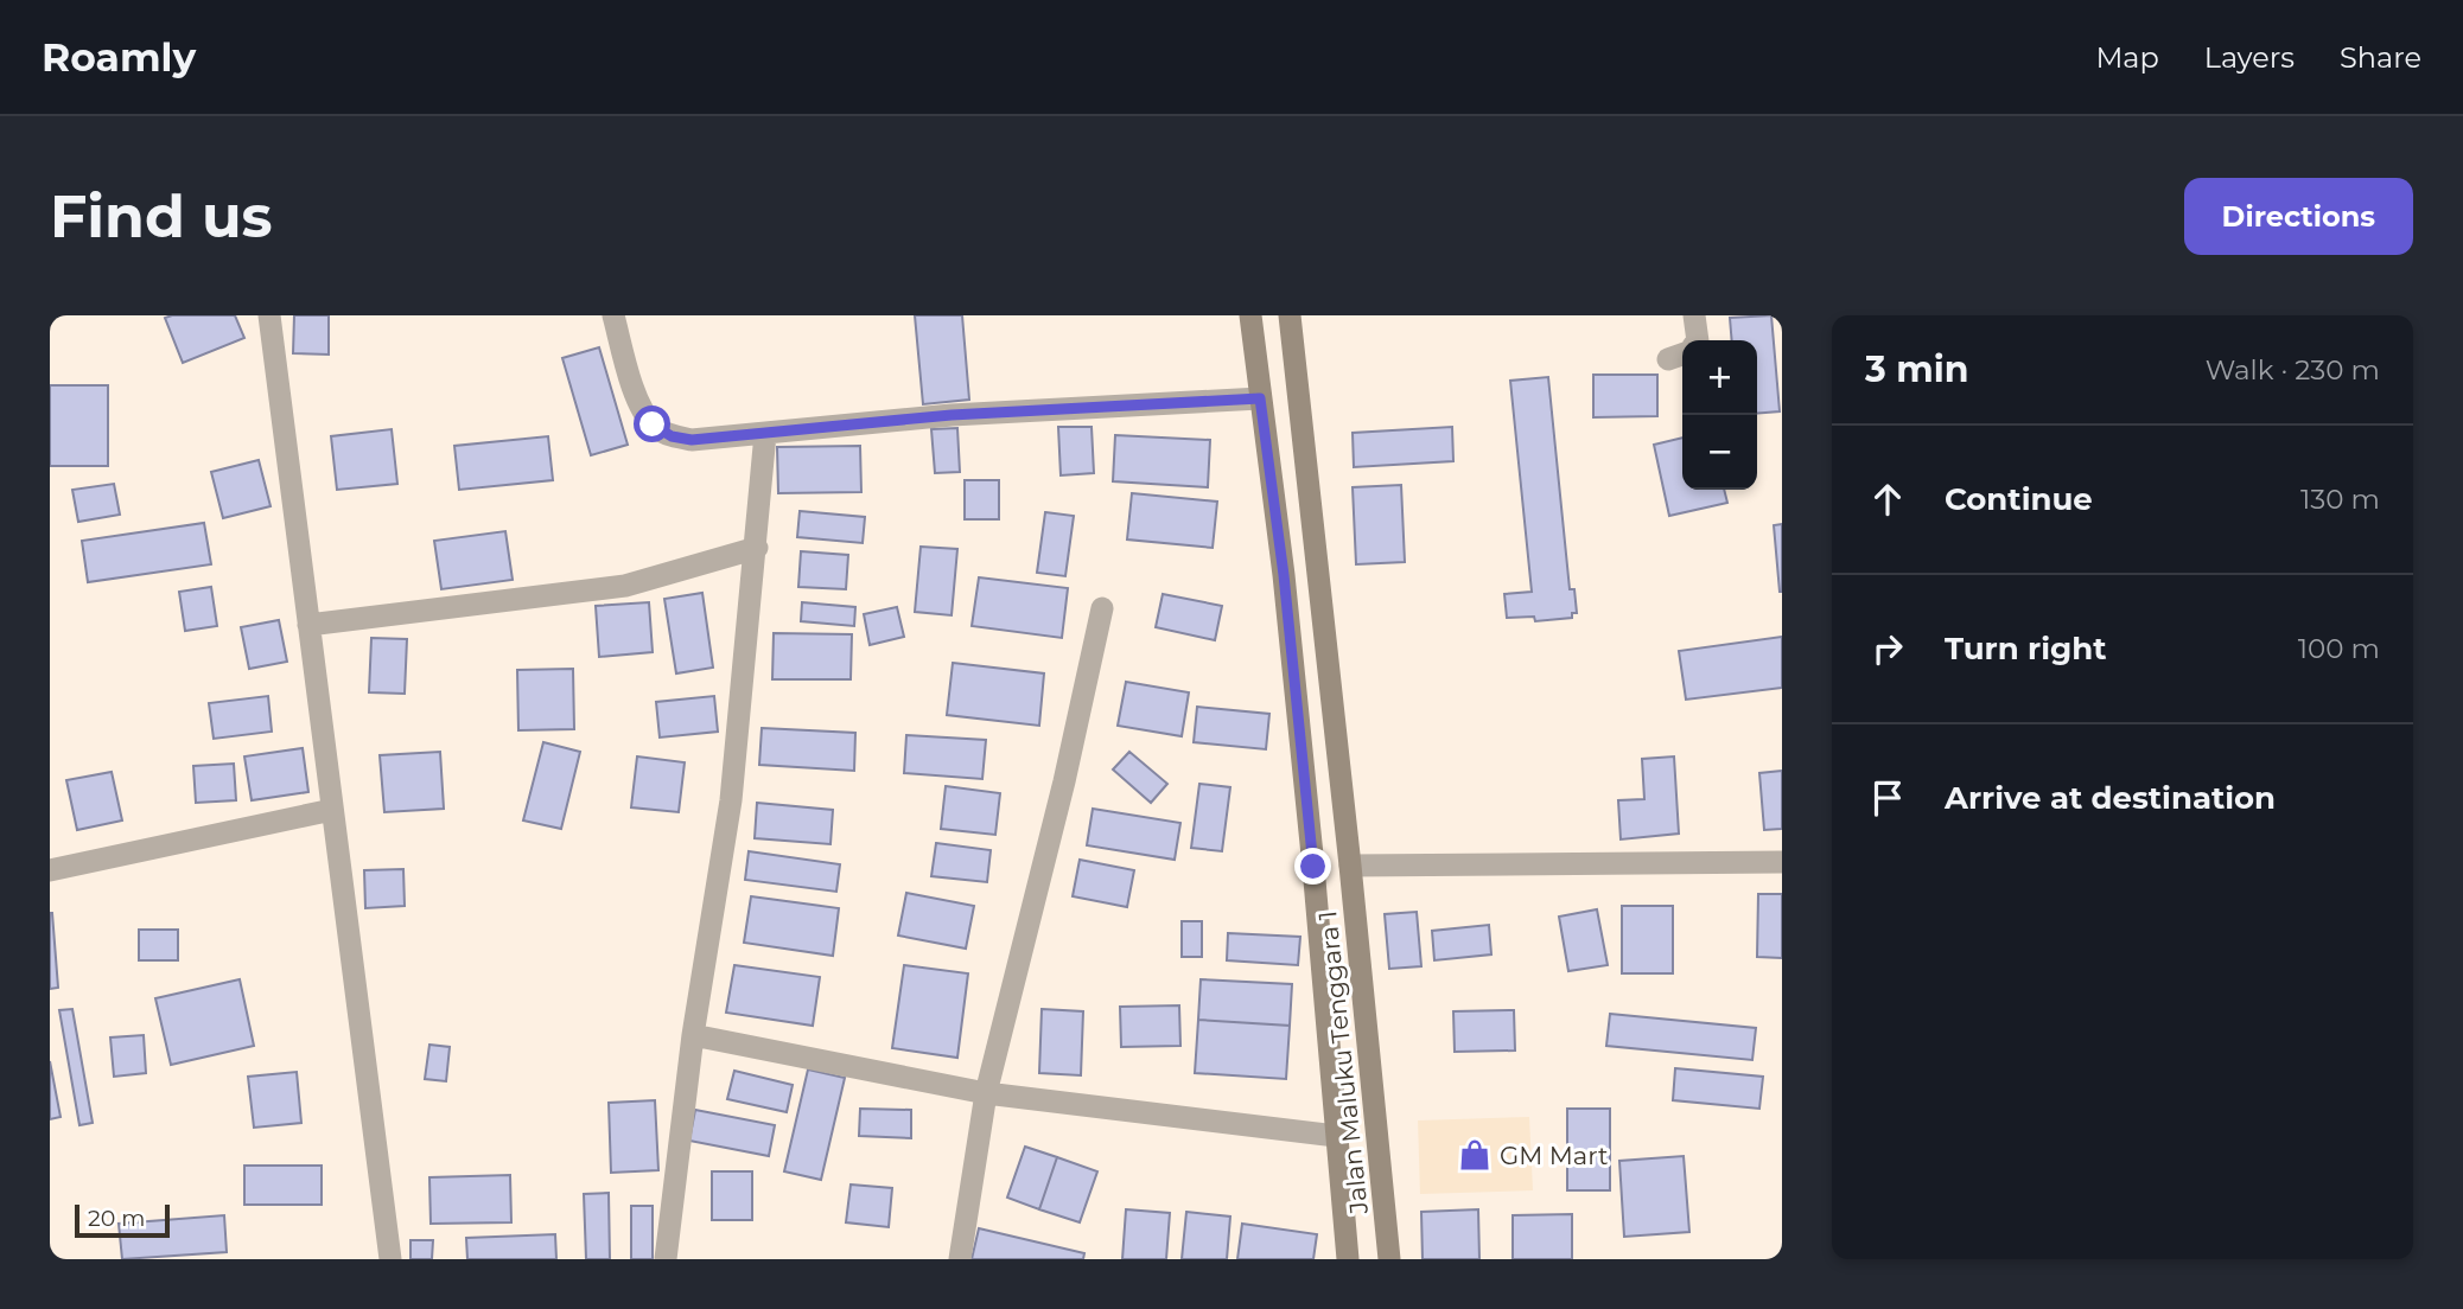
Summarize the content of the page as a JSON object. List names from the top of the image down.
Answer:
{
  "streets": {
    "main road": ["Jalan Maluku Tenggara 1"]
  },
  "places": {
    "shop": ["GM Mart"]
  },
  "scale_bar": "20 m",
  "page": {
    "header": "Roamly",
    "nav": ["Map", "Layers", "Share"],
    "buttons": "Directions",
    "title": "Find us",
    "heading": ["3 min", "Walk · 230 m"],
    "map_buttons": ["+", "−"],
    "list": [
      ["Continue", "130 m"],
      ["Turn right", "100 m"],
      "Arrive at destination"
    ],
    "scale": "20 m"
  }
}
